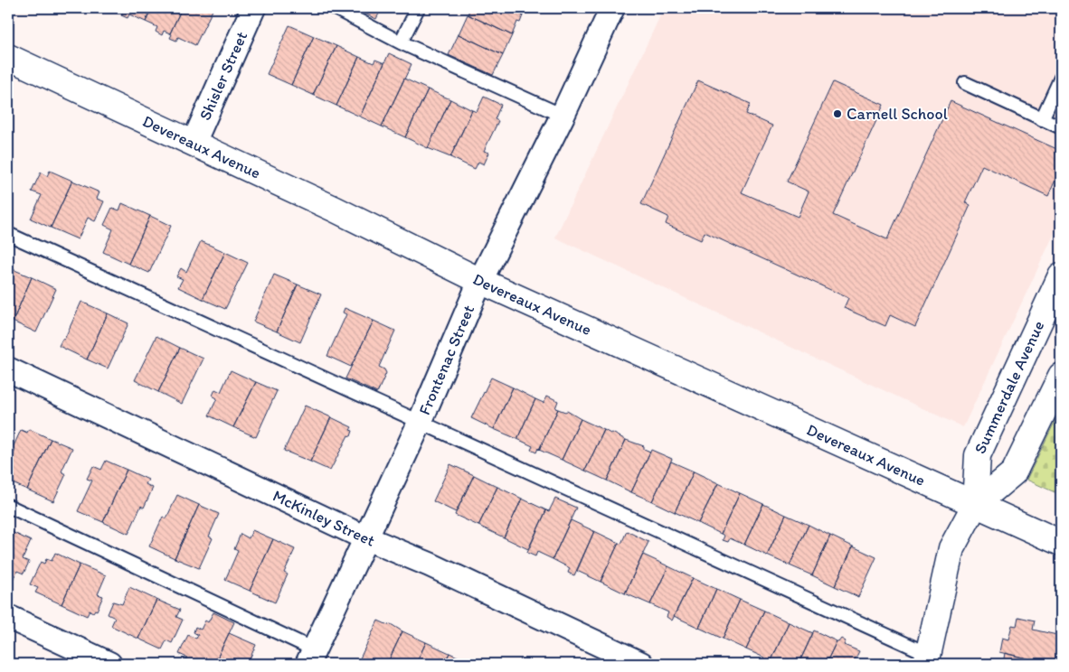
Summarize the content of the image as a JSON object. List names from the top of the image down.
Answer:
{
  "streets": {
    "main road": ["Devereaux Avenue", "Summerdale Avenue"],
    "street": ["Shisler Street", "Frontenac Street", "McKinley Street"]
  },
  "crossings": [
    ["Shisler Street", "Devereaux Avenue"],
    ["Devereaux Avenue", "Frontenac Street"],
    ["Devereaux Avenue", "Summerdale Avenue"],
    ["Frontenac Street", "McKinley Street"]
  ],
  "places": ["Carnell School"]
}
